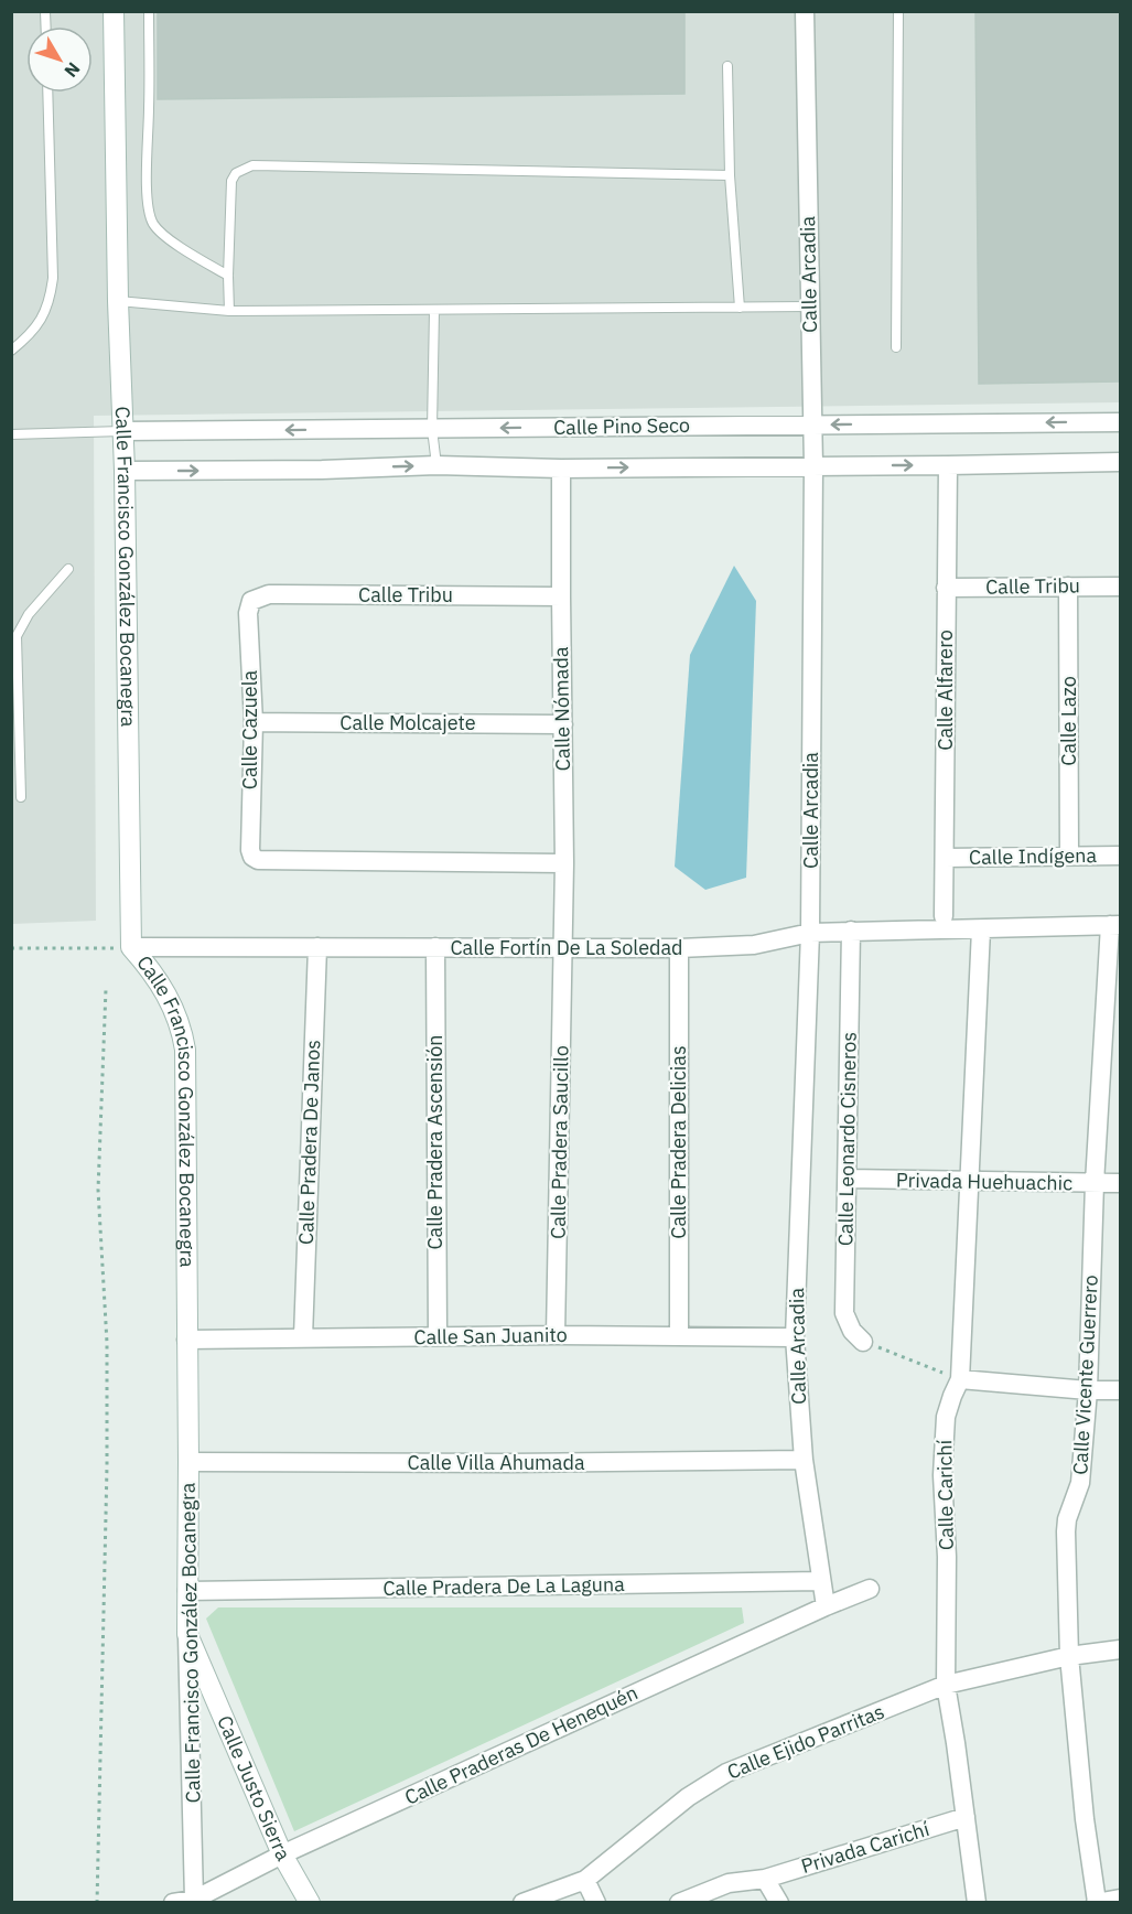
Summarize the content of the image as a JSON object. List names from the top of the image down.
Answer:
{
  "streets": {
    "street": [
      "Calle Arcadia",
      "Calle Pino Seco",
      "Calle Francisco González Bocanegra",
      "Calle Tribu",
      "Calle Alfarero",
      "Calle Nómada",
      "Calle Lazo",
      "Calle Molcajete",
      "Calle Cazuela",
      "Calle Indígena",
      "Calle Fortín De La Soledad",
      "Calle Leonardo Cisneros",
      "Calle Pradera De Janos",
      "Calle Pradera Ascensión",
      "Calle Pradera Saucillo",
      "Calle Pradera Delicias",
      "Privada Huehuachic",
      "Calle San Juanito",
      "Calle Vicente Guerrero",
      "Calle Villa Ahumada",
      "Calle Carichí",
      "Calle Pradera De La Laguna",
      "Calle Ejido Parritas",
      "Calle Praderas De Henequén",
      "Calle Justo Sierra",
      "Privada Carichí"
    ]
  },
  "crossings": [
    ["Calle Arcadia", "Calle Pino Seco"],
    ["Calle Arcadia", "Calle Fortín De La Soledad"],
    ["Calle Arcadia", "Calle San Juanito"],
    ["Calle Arcadia", "Calle Villa Ahumada"],
    ["Calle Arcadia", "Calle Pradera De La Laguna"],
    ["Calle Arcadia", "Calle Praderas De Henequén"],
    ["Calle Pino Seco", "Calle Francisco González Bocanegra"],
    ["Calle Pino Seco", "Calle Alfarero"],
    ["Calle Pino Seco", "Calle Nómada"],
    ["Calle Francisco González Bocanegra", "Calle Fortín De La Soledad"],
    ["Calle Francisco González Bocanegra", "Calle San Juanito"],
    ["Calle Francisco González Bocanegra", "Calle Villa Ahumada"],
    ["Calle Francisco González Bocanegra", "Calle Pradera De La Laguna"],
    ["Calle Francisco González Bocanegra", "Calle Praderas De Henequén"],
    ["Calle Francisco González Bocanegra", "Calle Justo Sierra"],
    ["Calle Tribu", "Calle Alfarero"],
    ["Calle Tribu", "Calle Nómada"],
    ["Calle Tribu", "Calle Lazo"],
    ["Calle Tribu", "Calle Cazuela"],
    ["Calle Alfarero", "Calle Indígena"],
    ["Calle Nómada", "Calle Molcajete"],
    ["Calle Nómada", "Calle Cazuela"],
    ["Calle Nómada", "Calle Fortín De La Soledad"],
    ["Calle Nómada", "Calle Pradera Saucillo"],
    ["Calle Lazo", "Calle Indígena"],
    ["Calle Molcajete", "Calle Cazuela"],
    ["Calle Fortín De La Soledad", "Calle Leonardo Cisneros"],
    ["Calle Fortín De La Soledad", "Calle Pradera De Janos"],
    ["Calle Fortín De La Soledad", "Calle Pradera Ascensión"],
    ["Calle Fortín De La Soledad", "Calle Pradera Saucillo"],
    ["Calle Fortín De La Soledad", "Calle Pradera Delicias"],
    ["Calle Fortín De La Soledad", "Calle Vicente Guerrero"],
    ["Calle Fortín De La Soledad", "Calle Carichí"],
    ["Calle Leonardo Cisneros", "Privada Huehuachic"],
    ["Calle Pradera De Janos", "Calle San Juanito"],
    ["Calle Pradera Ascensión", "Calle San Juanito"],
    ["Calle Pradera Saucillo", "Calle San Juanito"],
    ["Calle Pradera Delicias", "Calle San Juanito"],
    ["Privada Huehuachic", "Calle Vicente Guerrero"],
    ["Privada Huehuachic", "Calle Carichí"],
    ["Calle Vicente Guerrero", "Calle Ejido Parritas"],
    ["Calle Carichí", "Calle Ejido Parritas"],
    ["Calle Carichí", "Privada Carichí"],
    ["Calle Praderas De Henequén", "Calle Justo Sierra"]
  ],
  "north": "bottom right"
}
